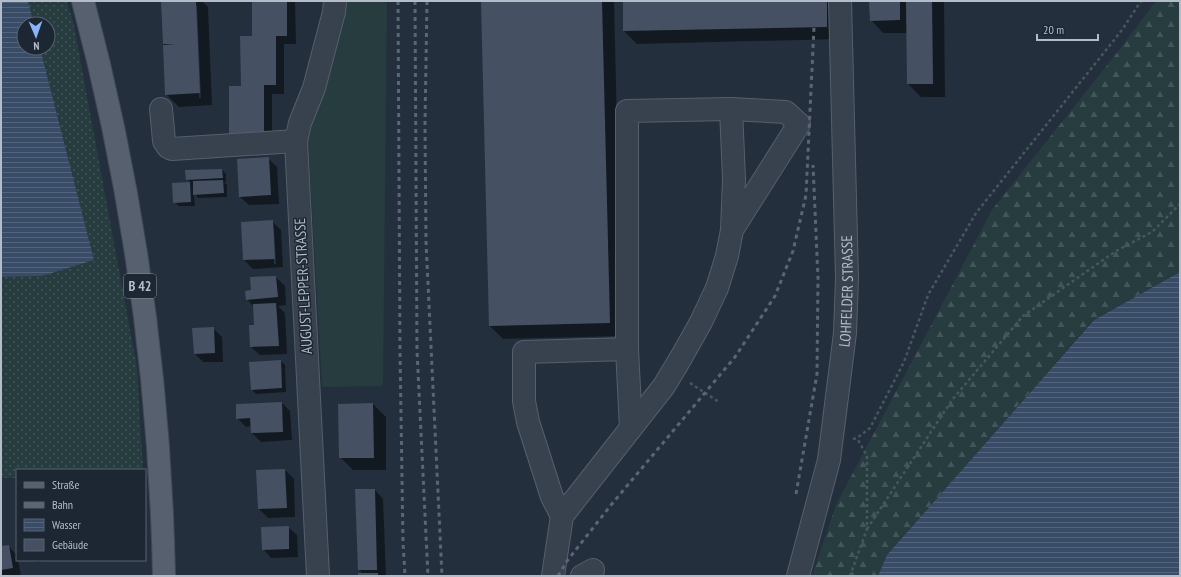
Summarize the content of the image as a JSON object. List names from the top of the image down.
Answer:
{
  "streets": {
    "main road": ["B 42"],
    "street": ["AUGUST-LEPPER-STRASSE", "LOHFELDER STRASSE"]
  },
  "legend": [
    "Straße",
    "Bahn",
    "Wasser",
    "Gebäude"
  ],
  "scale_bar": "20 m",
  "north": "bottom"
}
